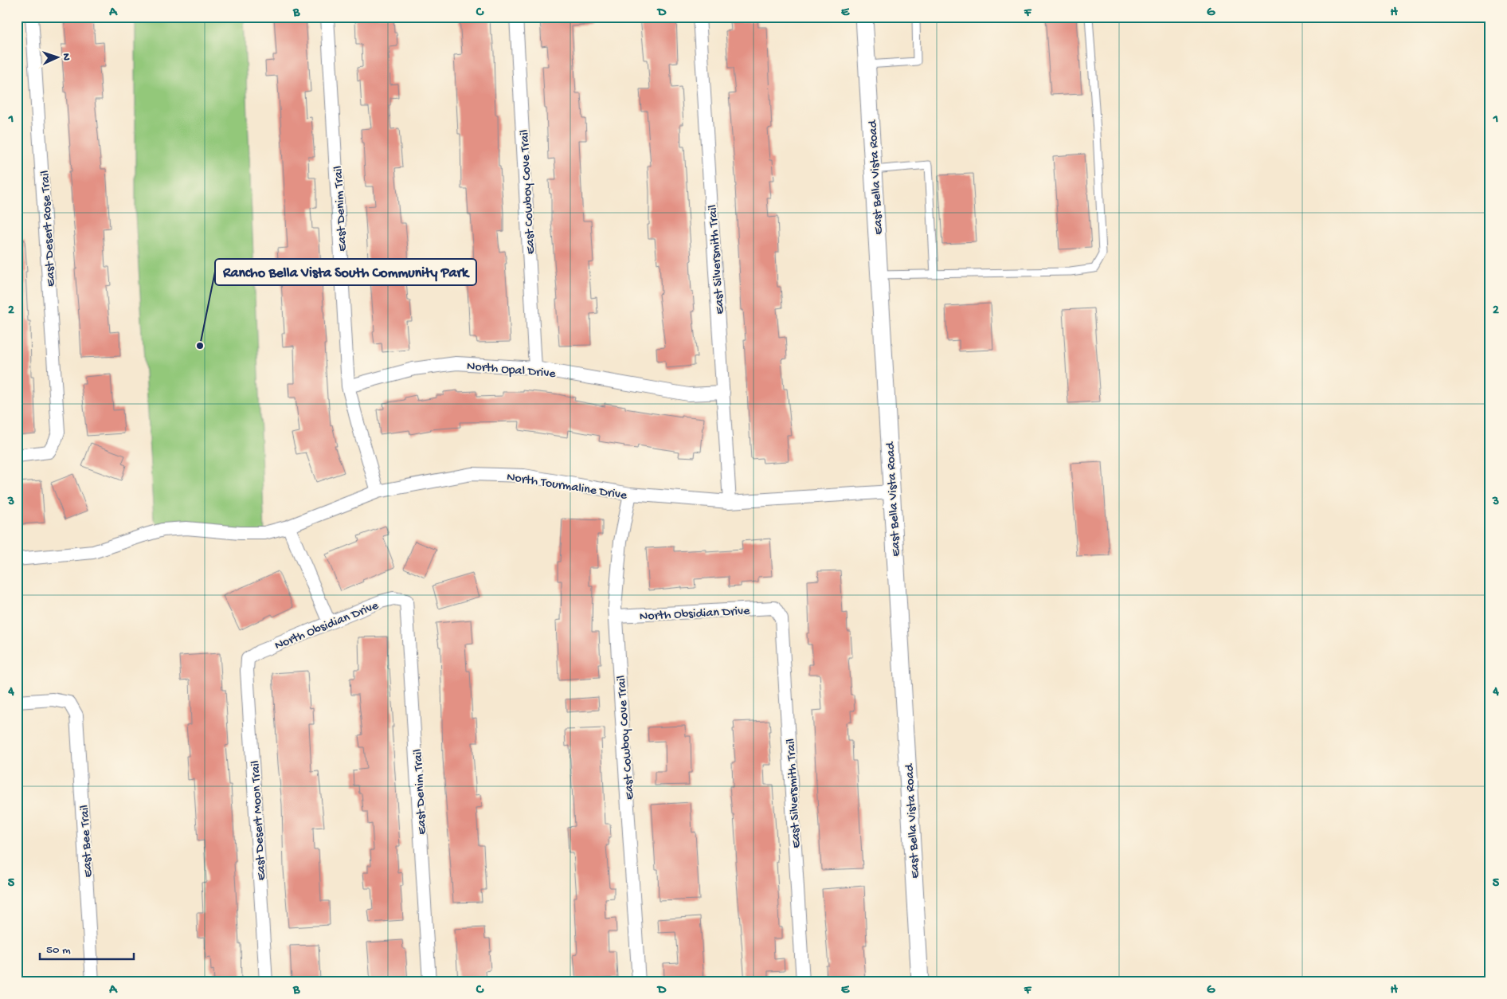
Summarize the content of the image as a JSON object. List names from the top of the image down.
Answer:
{
  "streets": {
    "street": [
      "East Bella Vista Road",
      "East Cowboy Cove Trail",
      "East Denim Trail",
      "East Desert Rose Trail",
      "East Silversmith Trail",
      "North Opal Drive",
      "North Tourmaline Drive",
      "North Obsidian Drive",
      "East Desert Moon Trail",
      "East Bee Trail"
    ]
  },
  "crossings": [
    ["East Bella Vista Road", "North Tourmaline Drive"],
    ["East Cowboy Cove Trail", "North Opal Drive"],
    ["East Cowboy Cove Trail", "North Tourmaline Drive"],
    ["East Cowboy Cove Trail", "North Obsidian Drive"],
    ["East Denim Trail", "North Opal Drive"],
    ["East Denim Trail", "North Tourmaline Drive"],
    ["East Denim Trail", "North Obsidian Drive"],
    ["East Silversmith Trail", "North Opal Drive"],
    ["East Silversmith Trail", "North Tourmaline Drive"],
    ["East Silversmith Trail", "North Obsidian Drive"],
    ["North Obsidian Drive", "East Desert Moon Trail"]
  ],
  "places": ["Rancho Bella Vista South Community Park"],
  "scale_bar": "50 m",
  "north": "right",
  "grid": {
    "columns": [
      "A",
      "B",
      "C",
      "D",
      "E",
      "F",
      "G",
      "H"
    ],
    "rows": [
      "1",
      "2",
      "3",
      "4",
      "5"
    ]
  }
}
